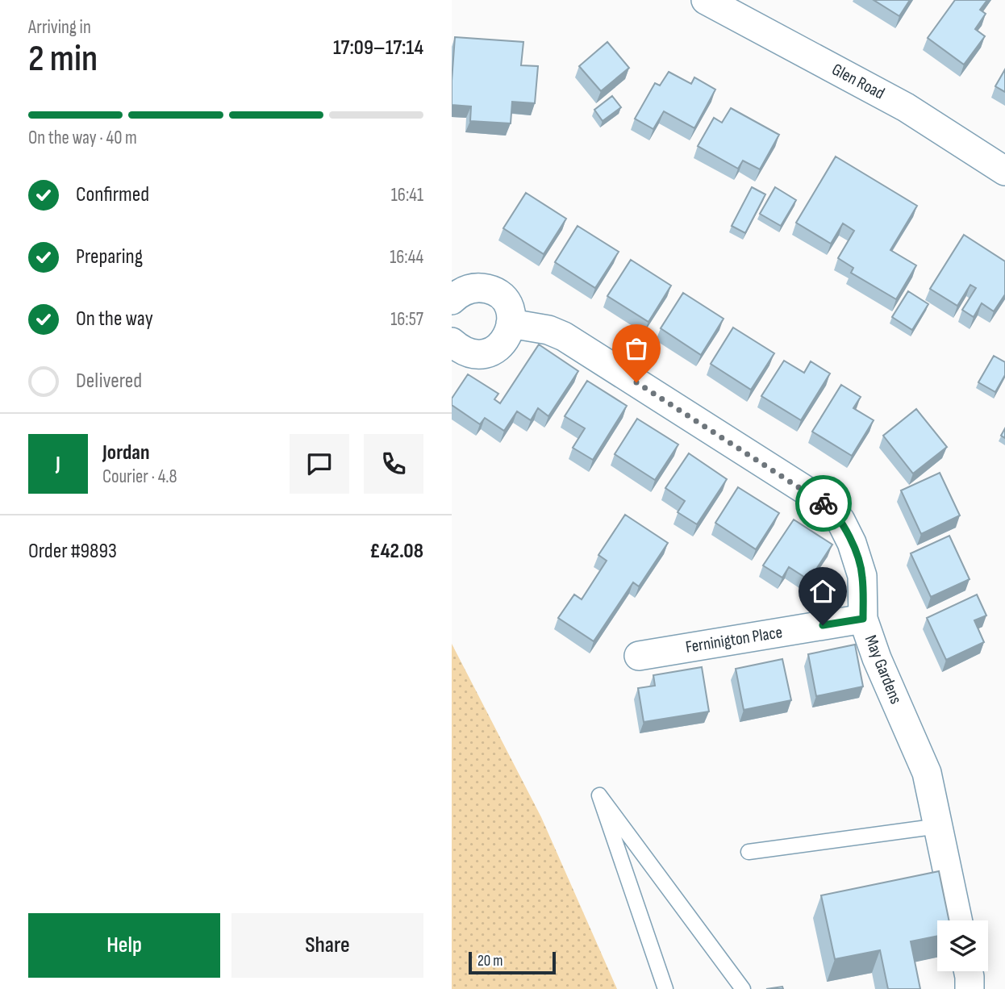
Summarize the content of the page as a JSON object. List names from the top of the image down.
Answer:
{
  "streets": {
    "street": ["Glen Road", "Ferninigton Place", "May Gardens"]
  },
  "crossings": [
    ["Ferninigton Place", "May Gardens"]
  ],
  "scale_bar": "20 m",
  "page": {
    "heading": ["2 min", "Arriving in", "17:09–17:14"],
    "panel": [
      "Jordan",
      "Courier · 4.8",
      "Order #9893",
      "£42.08"
    ],
    "bar": "On the way · 40 m",
    "list": [
      ["Confirmed", "16:41"],
      ["Preparing", "16:44"],
      ["On the way", "16:57"],
      "Delivered"
    ],
    "round": "J",
    "buttons": ["Help", "Share"],
    "scale": "20 m"
  }
}
